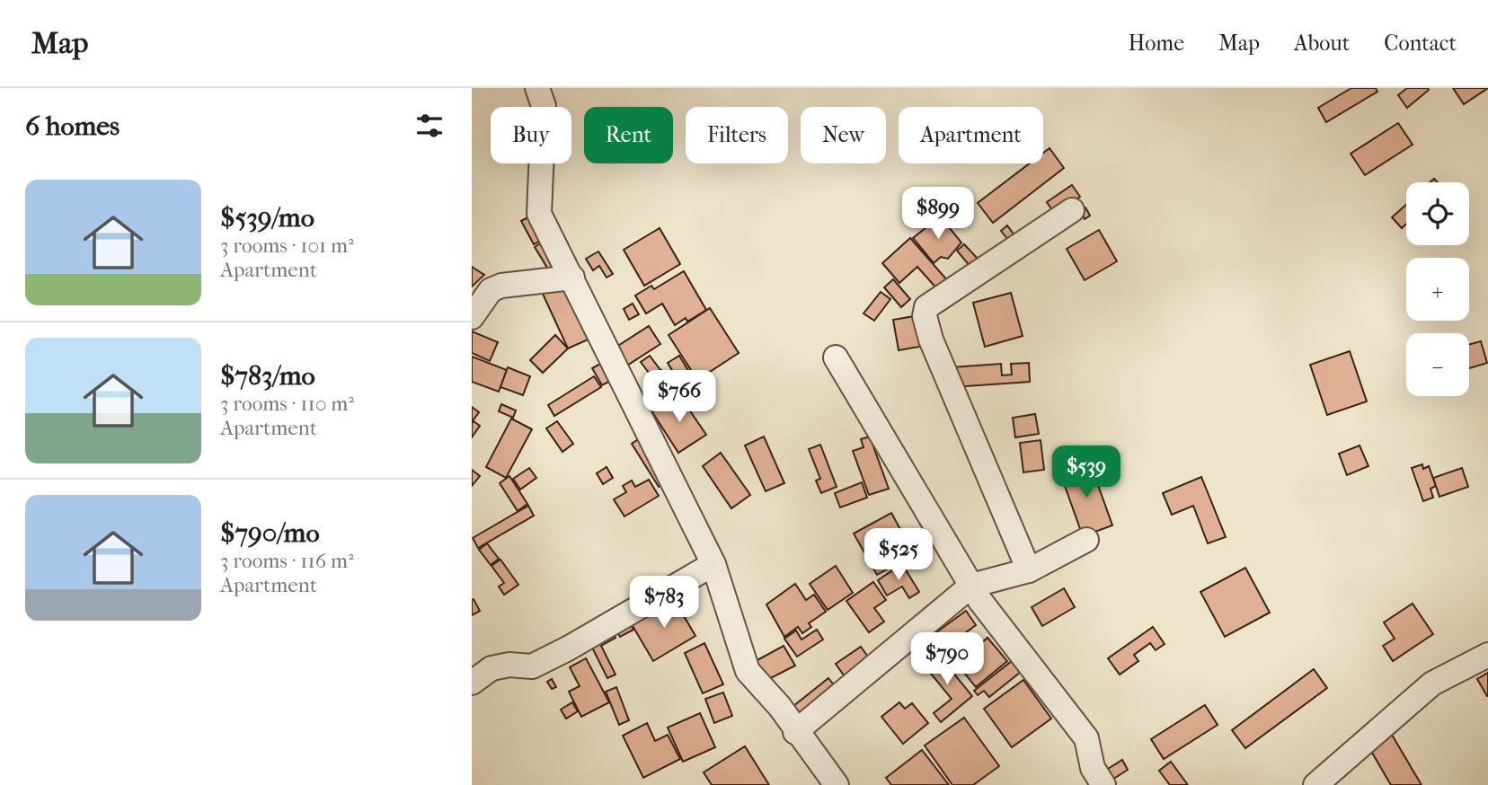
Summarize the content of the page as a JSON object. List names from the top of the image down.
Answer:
{
  "page": {
    "header": "Map",
    "nav": [
      "Home",
      "Map",
      "About",
      "Contact"
    ],
    "heading": "6 homes",
    "chip": [
      "Buy",
      "Rent",
      "Filters",
      "New",
      "Apartment"
    ],
    "list": [
      {
        "name": "$539/mo",
        "note": "3 rooms · 101 m² · Apartment"
      },
      {
        "name": "$783/mo",
        "note": "3 rooms · 110 m² · Apartment"
      },
      {
        "name": "$790/mo",
        "note": "3 rooms · 116 m² · Apartment"
      }
    ],
    "map_buttons": ["+", "−"],
    "price": [
      "$899",
      "$766",
      "$539",
      "$525",
      "$783",
      "$790"
    ]
  }
}
